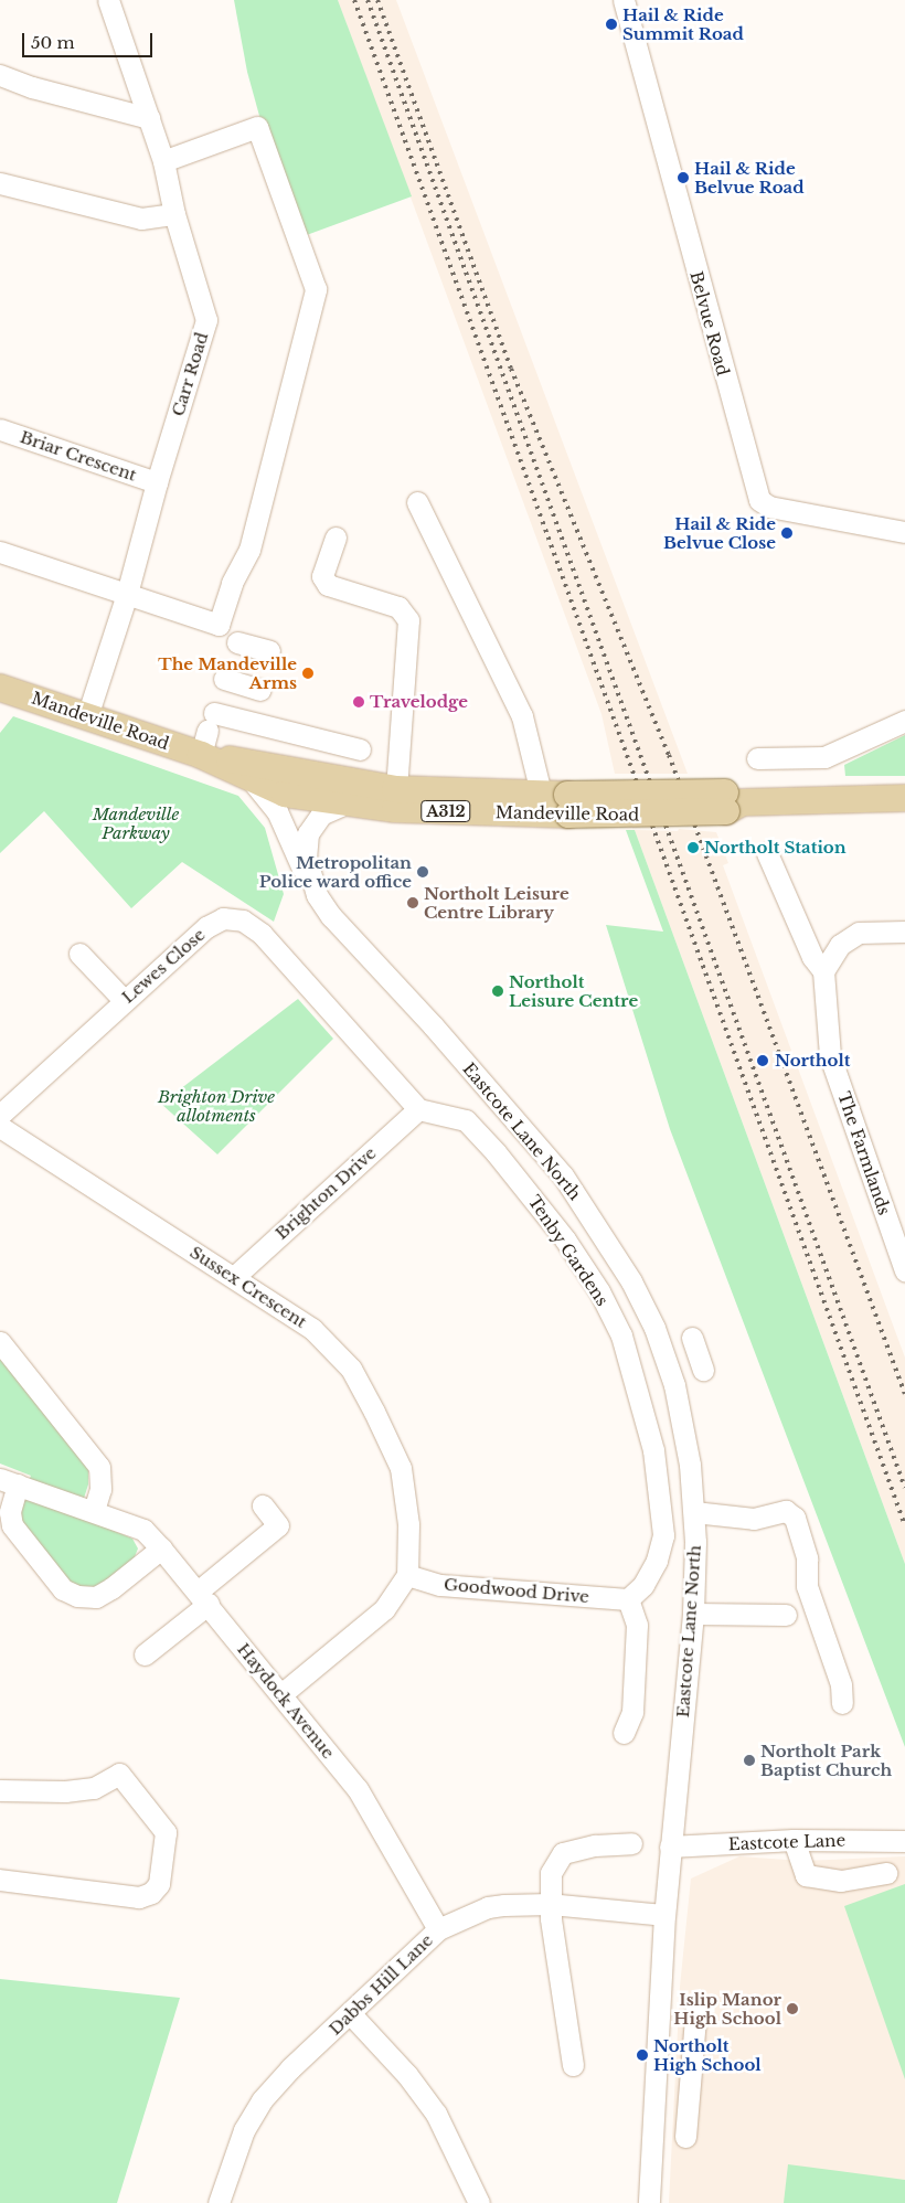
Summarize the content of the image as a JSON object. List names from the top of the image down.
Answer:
{
  "streets": {
    "main road": ["Mandeville Road", "A312"],
    "street": [
      "Belvue Road",
      "Carr Road",
      "Briar Crescent",
      "Lewes Close",
      "Eastcote Lane North",
      "The Farmlands",
      "Brighton Drive",
      "Tenby Gardens",
      "Sussex Crescent",
      "Goodwood Drive",
      "Haydock Avenue",
      "Eastcote Lane",
      "Dabbs Hill Lane"
    ]
  },
  "crossings": [
    ["Carr Road", "Briar Crescent"],
    ["Carr Road", "Mandeville Road"],
    ["Mandeville Road", "Eastcote Lane North"],
    ["Lewes Close", "Brighton Drive"],
    ["Lewes Close", "Tenby Gardens"],
    ["Eastcote Lane North", "Eastcote Lane"],
    ["Eastcote Lane North", "Dabbs Hill Lane"],
    ["Brighton Drive", "Tenby Gardens"],
    ["Brighton Drive", "Sussex Crescent"],
    ["Tenby Gardens", "Goodwood Drive"],
    ["Sussex Crescent", "Goodwood Drive"],
    ["Haydock Avenue", "Dabbs Hill Lane"]
  ],
  "parks": ["Mandeville Parkway", "Brighton Drive allotments"],
  "places": [
    "Hail & Ride Summit Road",
    "Hail & Ride Belvue Road",
    "Hail & Ride Belvue Close",
    "The Mandeville Arms",
    "Travelodge",
    "Northolt Station",
    "Metropolitan Police ward office",
    "Northolt Leisure Centre Library",
    "Northolt Leisure Centre",
    "Northolt",
    "Northolt Park Baptist Church",
    "Islip Manor High School",
    "Northolt High School"
  ],
  "scale_bar": "50 m"
}
